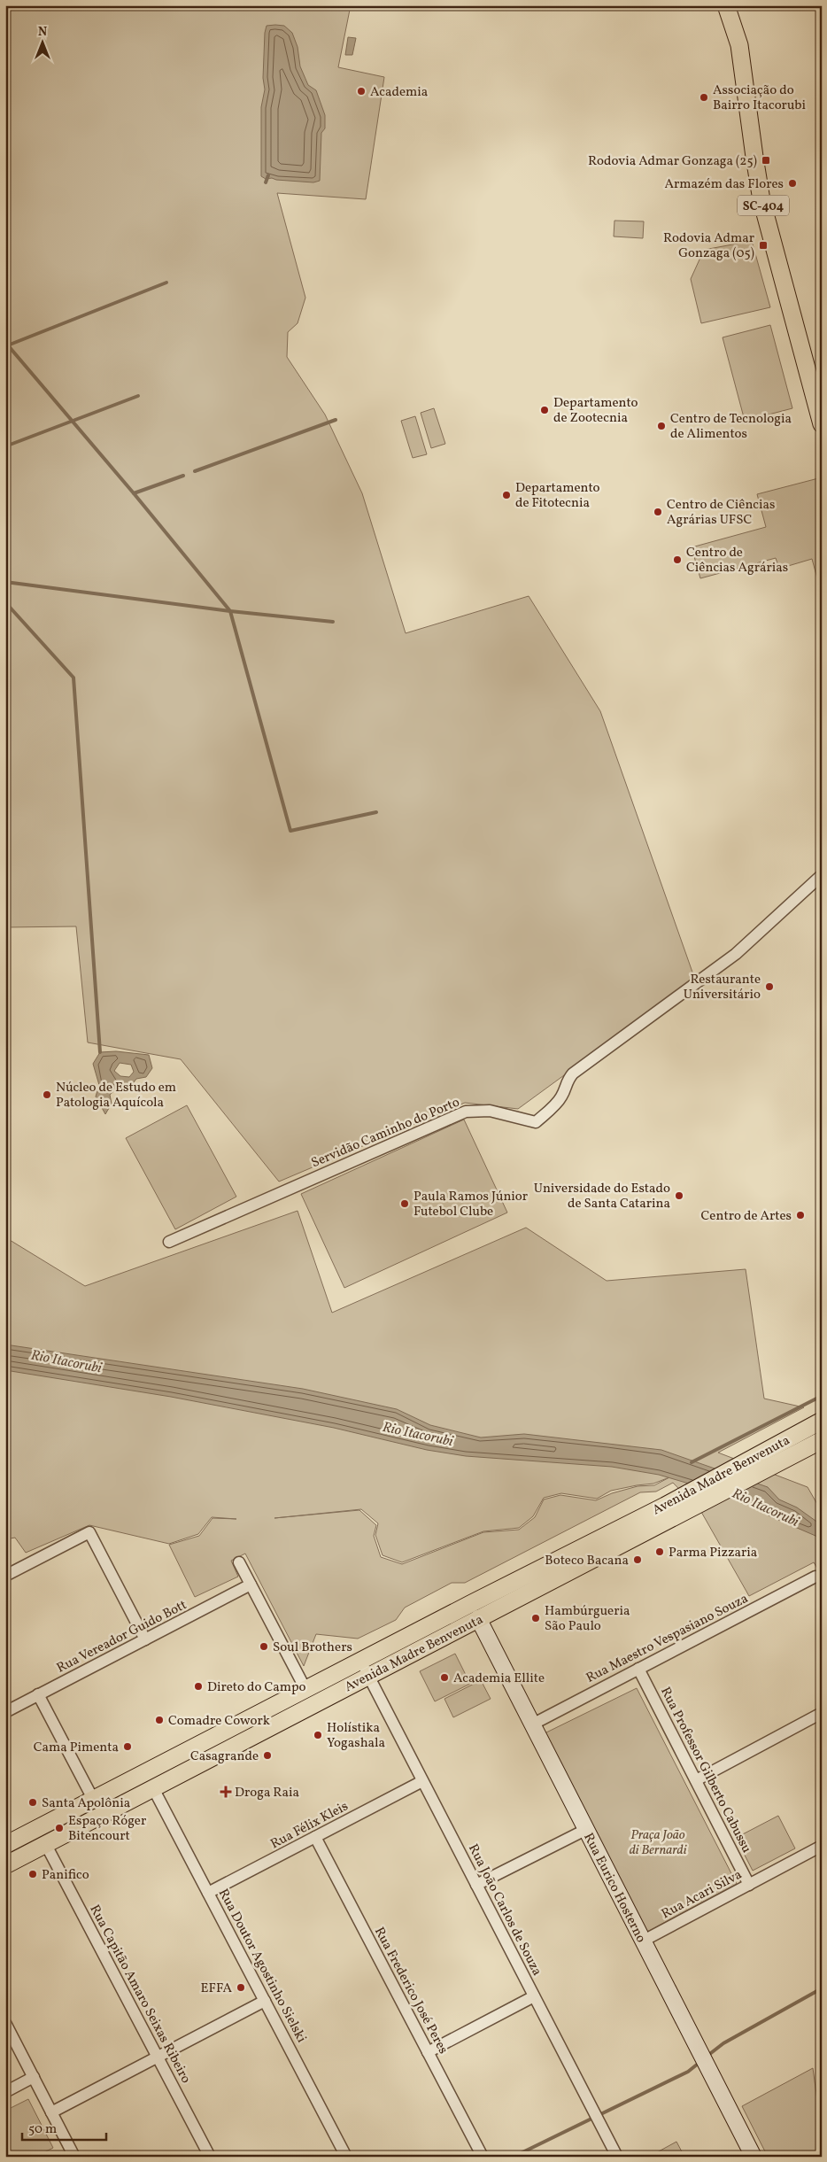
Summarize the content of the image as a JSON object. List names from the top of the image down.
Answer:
{
  "streets": {
    "main road": ["SC-404", "Avenida Madre Benvenuta"],
    "street": [
      "Servidão Caminho do Porto",
      "Rua Vereador Guido Bott",
      "Rua Maestro Vespasiano Souza",
      "Rua Professor Gilberto Cabussu",
      "Rua Félix Kleis",
      "Rua Eurico Hosterno",
      "Rua Acari Silva",
      "Rua João Carlos de Souza",
      "Rua Doutor Agostinho Sielski",
      "Rua Frederico José Peres",
      "Rua Capitão Amaro Seixas Ribeiro"
    ]
  },
  "crossings": [
    ["Avenida Madre Benvenuta", "Rua Eurico Hosterno"],
    ["Avenida Madre Benvenuta", "Rua João Carlos de Souza"],
    ["Avenida Madre Benvenuta", "Rua Doutor Agostinho Sielski"],
    ["Avenida Madre Benvenuta", "Rua Capitão Amaro Seixas Ribeiro"],
    ["Rua Maestro Vespasiano Souza", "Rua Professor Gilberto Cabussu"],
    ["Rua Maestro Vespasiano Souza", "Rua Eurico Hosterno"],
    ["Rua Professor Gilberto Cabussu", "Rua Acari Silva"],
    ["Rua Félix Kleis", "Rua João Carlos de Souza"],
    ["Rua Félix Kleis", "Rua Doutor Agostinho Sielski"],
    ["Rua Félix Kleis", "Rua Frederico José Peres"],
    ["Rua Eurico Hosterno", "Rua Acari Silva"]
  ],
  "water": ["Rio Itacorubi"],
  "parks": ["Praça João di Bernardi"],
  "places": {
    "other": [
      "Academia",
      "Associação do Bairro Itacorubi",
      "Armazém das Flores",
      "Departamento de Zootecnia",
      "Centro de Tecnologia de Alimentos",
      "Departamento de Fitotecnia",
      "Centro de Ciências Agrárias UFSC",
      "Centro de Ciências Agrárias",
      "Restaurante Universitário",
      "Núcleo de Estudo em Patologia Aquícola",
      "Universidade do Estado de Santa Catarina",
      "Paula Ramos Júnior Futebol Clube",
      "Centro de Artes",
      "Parma Pizzaria",
      "Boteco Bacana",
      "Hambúrgueria São Paulo",
      "Soul Brothers",
      "Academia Ellite",
      "Direto do Campo",
      "Comadre Cowork",
      "Holístika Yogashala",
      "Cama Pimenta",
      "Casagrande",
      "Santa Apolônia",
      "Espaço Róger Bitencourt",
      "Panifico",
      "EFFA"
    ],
    "transit": ["Rodovia Admar Gonzaga (25)", "Rodovia Admar Gonzaga (05)"],
    "health": ["Droga Raia"]
  },
  "scale_bar": "50 m",
  "north": "top"
}
